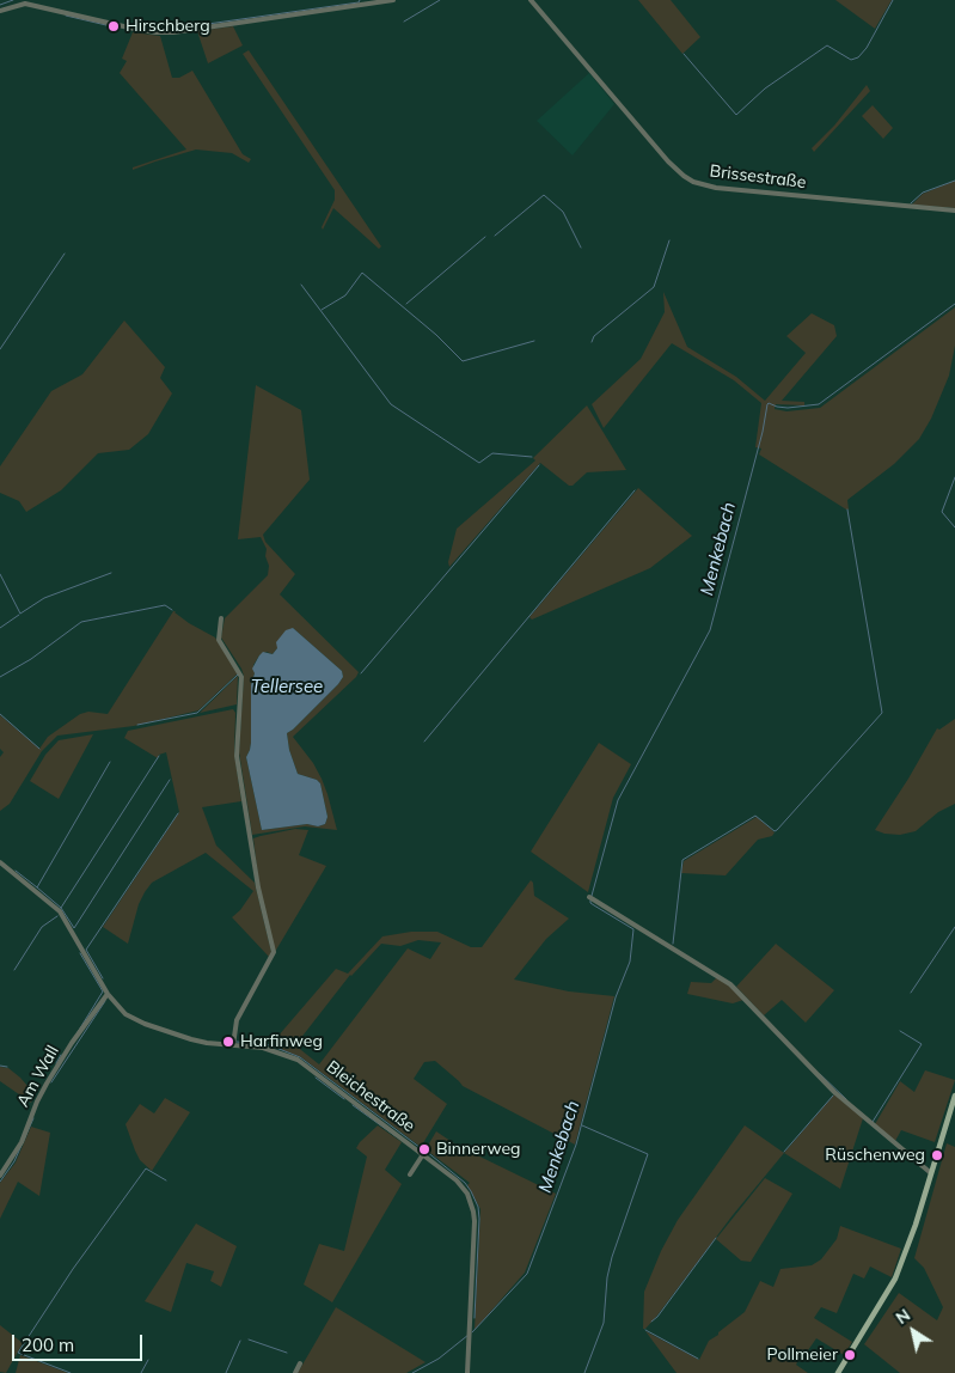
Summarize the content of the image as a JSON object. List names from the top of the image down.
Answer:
{
  "streets": {
    "street": ["Brissestraße", "Am Wall", "Bleichestraße"]
  },
  "crossings": [
    ["Am Wall", "Bleichestraße"]
  ],
  "water": ["Menkebach", "Tellersee"],
  "places": [
    "Hirschberg",
    "Harfinweg",
    "Binnerweg",
    "Rüschenweg",
    "Pollmeier"
  ],
  "scale_bar": "200 m",
  "north": "top left"
}
